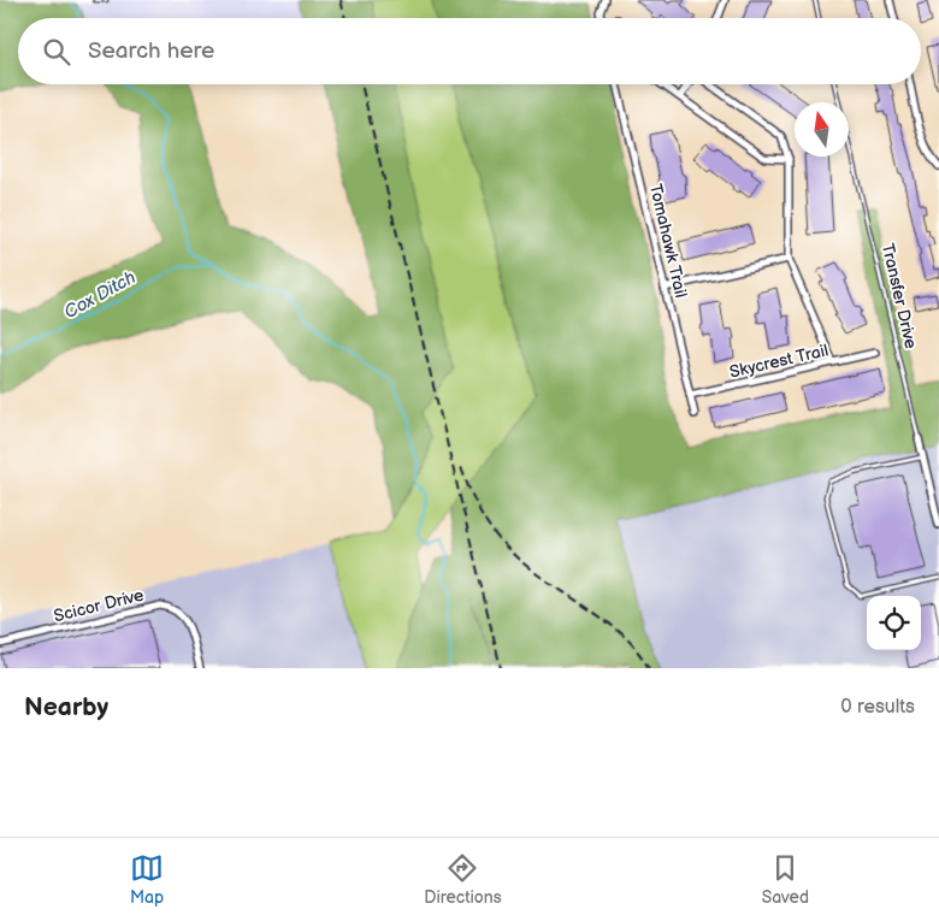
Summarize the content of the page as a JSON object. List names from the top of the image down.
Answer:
{
  "streets": {
    "street": [
      "Tomahawk Trail",
      "Transfer Drive",
      "Skycrest Trail",
      "Scicor Drive"
    ]
  },
  "crossings": [
    ["Tomahawk Trail", "Skycrest Trail"]
  ],
  "water": ["Cox Ditch"],
  "north": "top",
  "page": {
    "search": "Search here",
    "heading": ["Nearby", "0 results"],
    "nav": ["Map", "Directions", "Saved"]
  }
}
